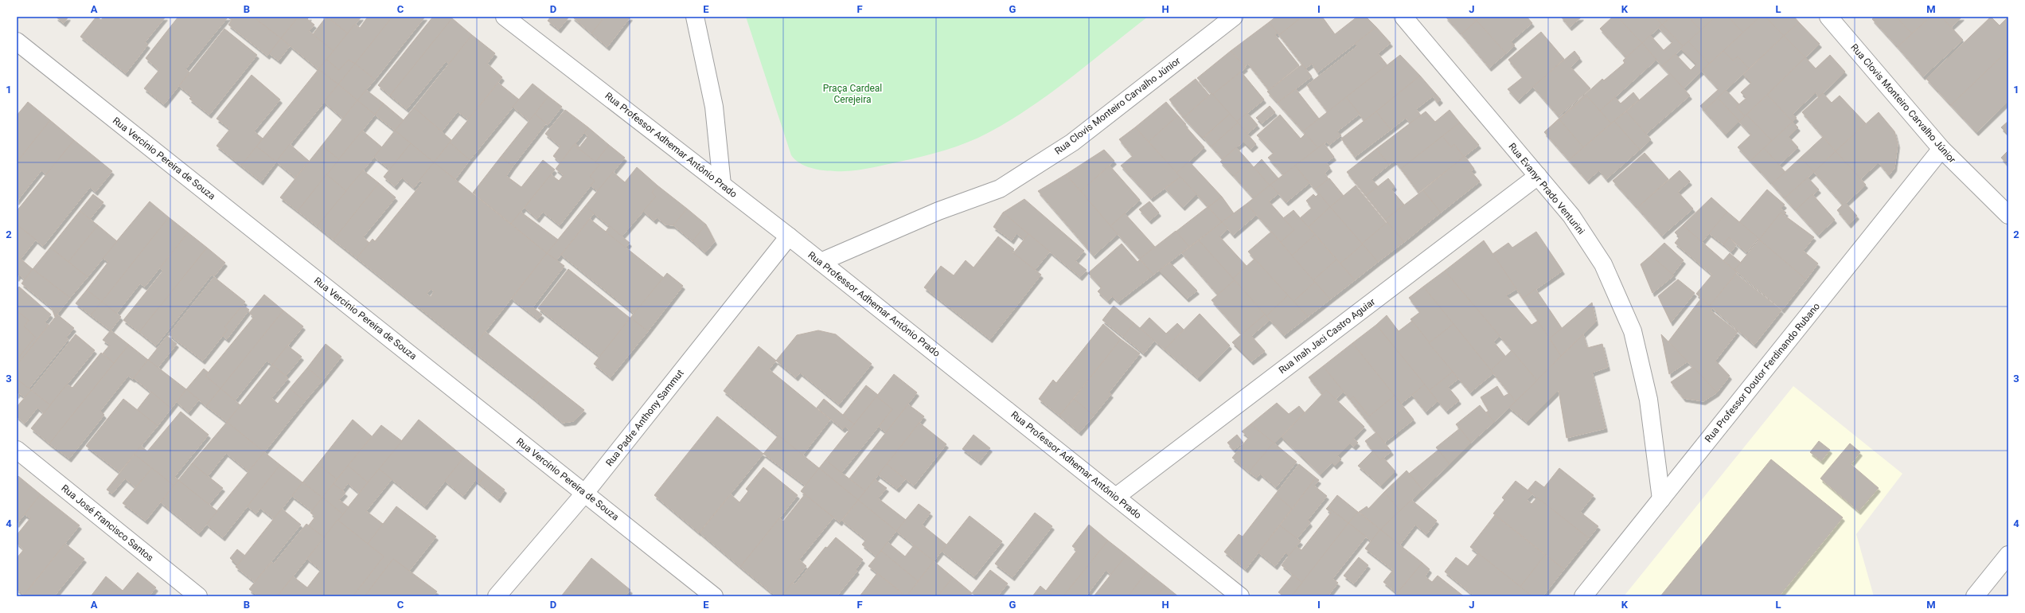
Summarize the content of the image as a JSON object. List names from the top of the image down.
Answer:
{
  "streets": {
    "street": [
      "Rua Clovis Monteiro Carvalho Júnior",
      "Rua Professor Adhemar Antônio Prado",
      "Rua Vercínio Pereira de Souza",
      "Rua Evanyr Prado Venturini",
      "Rua Inah Jaci Castro Aguiar",
      "Rua Professor Doutor Ferdinando Rubano",
      "Rua Padre Anthony Sammut",
      "Rua José Francisco Santos"
    ]
  },
  "crossings": [
    ["Rua Clovis Monteiro Carvalho Júnior", "Rua Professor Adhemar Antônio Prado"],
    ["Rua Clovis Monteiro Carvalho Júnior", "Rua Professor Doutor Ferdinando Rubano"],
    ["Rua Professor Adhemar Antônio Prado", "Rua Inah Jaci Castro Aguiar"],
    ["Rua Professor Adhemar Antônio Prado", "Rua Padre Anthony Sammut"],
    ["Rua Vercínio Pereira de Souza", "Rua Padre Anthony Sammut"],
    ["Rua Evanyr Prado Venturini", "Rua Inah Jaci Castro Aguiar"],
    ["Rua Evanyr Prado Venturini", "Rua Professor Doutor Ferdinando Rubano"]
  ],
  "parks": ["Praça Cardeal Cerejeira"],
  "grid": {
    "columns": [
      "A",
      "B",
      "C",
      "D",
      "E",
      "F",
      "G",
      "H",
      "I",
      "J",
      "K",
      "L",
      "M"
    ],
    "rows": [
      "1",
      "2",
      "3",
      "4"
    ]
  }
}
